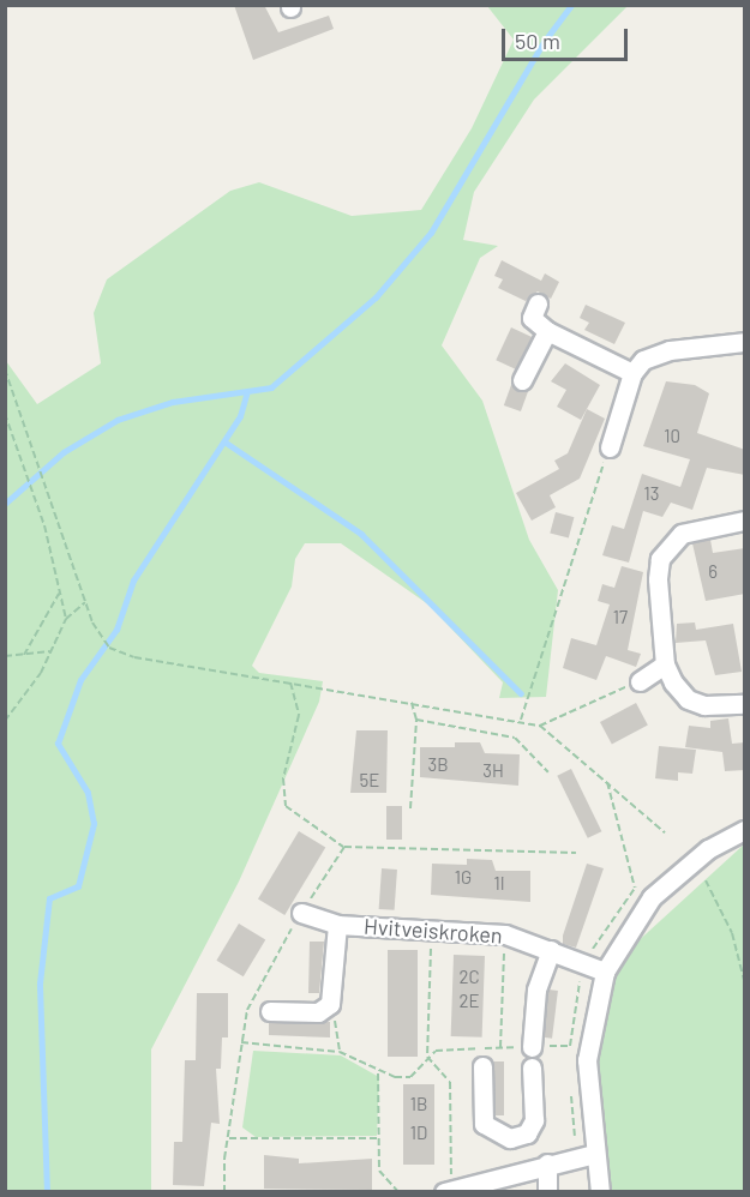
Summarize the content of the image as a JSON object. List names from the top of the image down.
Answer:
{
  "streets": {
    "street": ["Hvitveiskroken"]
  },
  "house_numbers": [
    "10",
    "13",
    "6",
    "17",
    "3B",
    "3H",
    "5E",
    "1G",
    "1I",
    "2C",
    "2E",
    "1B",
    "1D"
  ],
  "scale_bar": "50 m"
}
